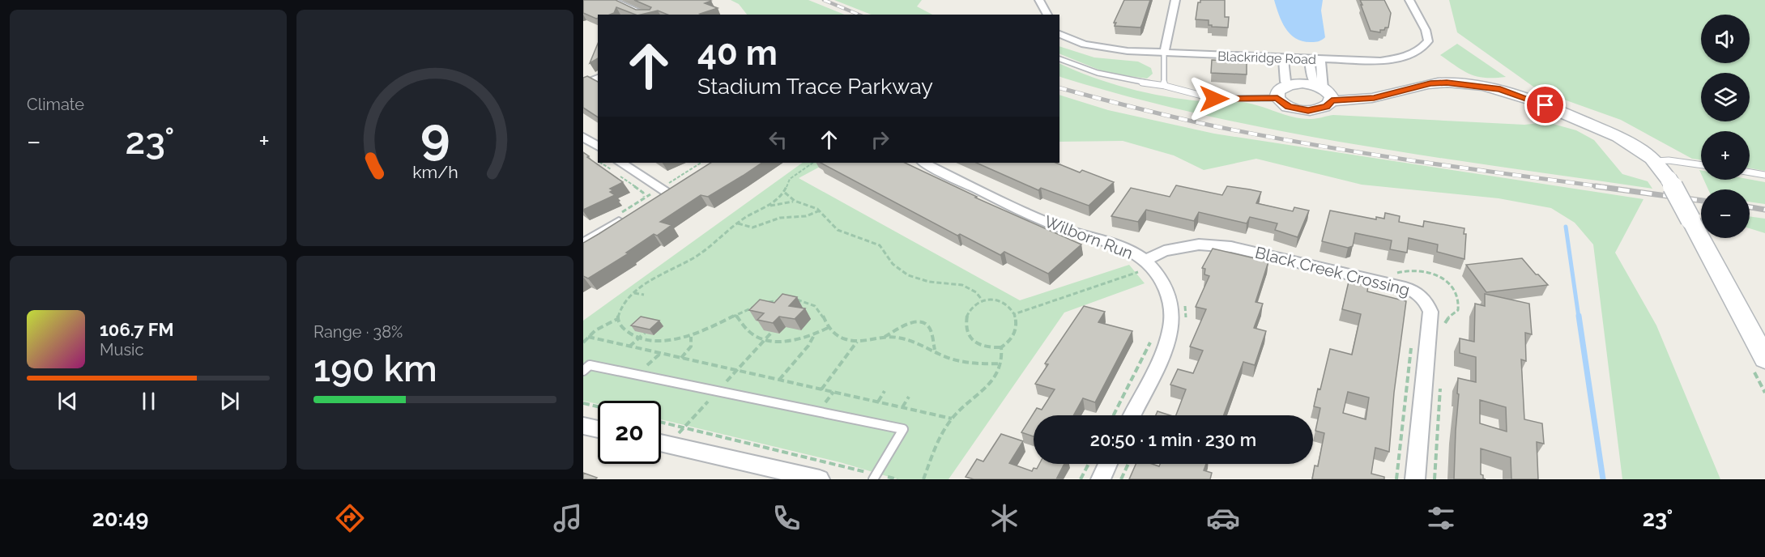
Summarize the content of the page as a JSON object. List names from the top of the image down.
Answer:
{
  "streets": {
    "street": ["Blackridge Road", "Wilborn Run", "Black Creek Crossing"]
  },
  "crossings": [
    ["Wilborn Run", "Black Creek Crossing"]
  ],
  "page": {
    "tile": [
      "Climate",
      ["Range · 38%", "190 km"]
    ],
    "map_buttons": ["+", "−"],
    "turn": ["40 m", "Stadium Trace Parkway"],
    "heat": ["−", "23°", "+"],
    "song": ["106.7 FM", "Music"],
    "limit": "20",
    "trip": "20:50 · 1 min · 230 m",
    "tabs": ["20:49", "23°"],
    "gauge": ["9", "km/h"]
  }
}
